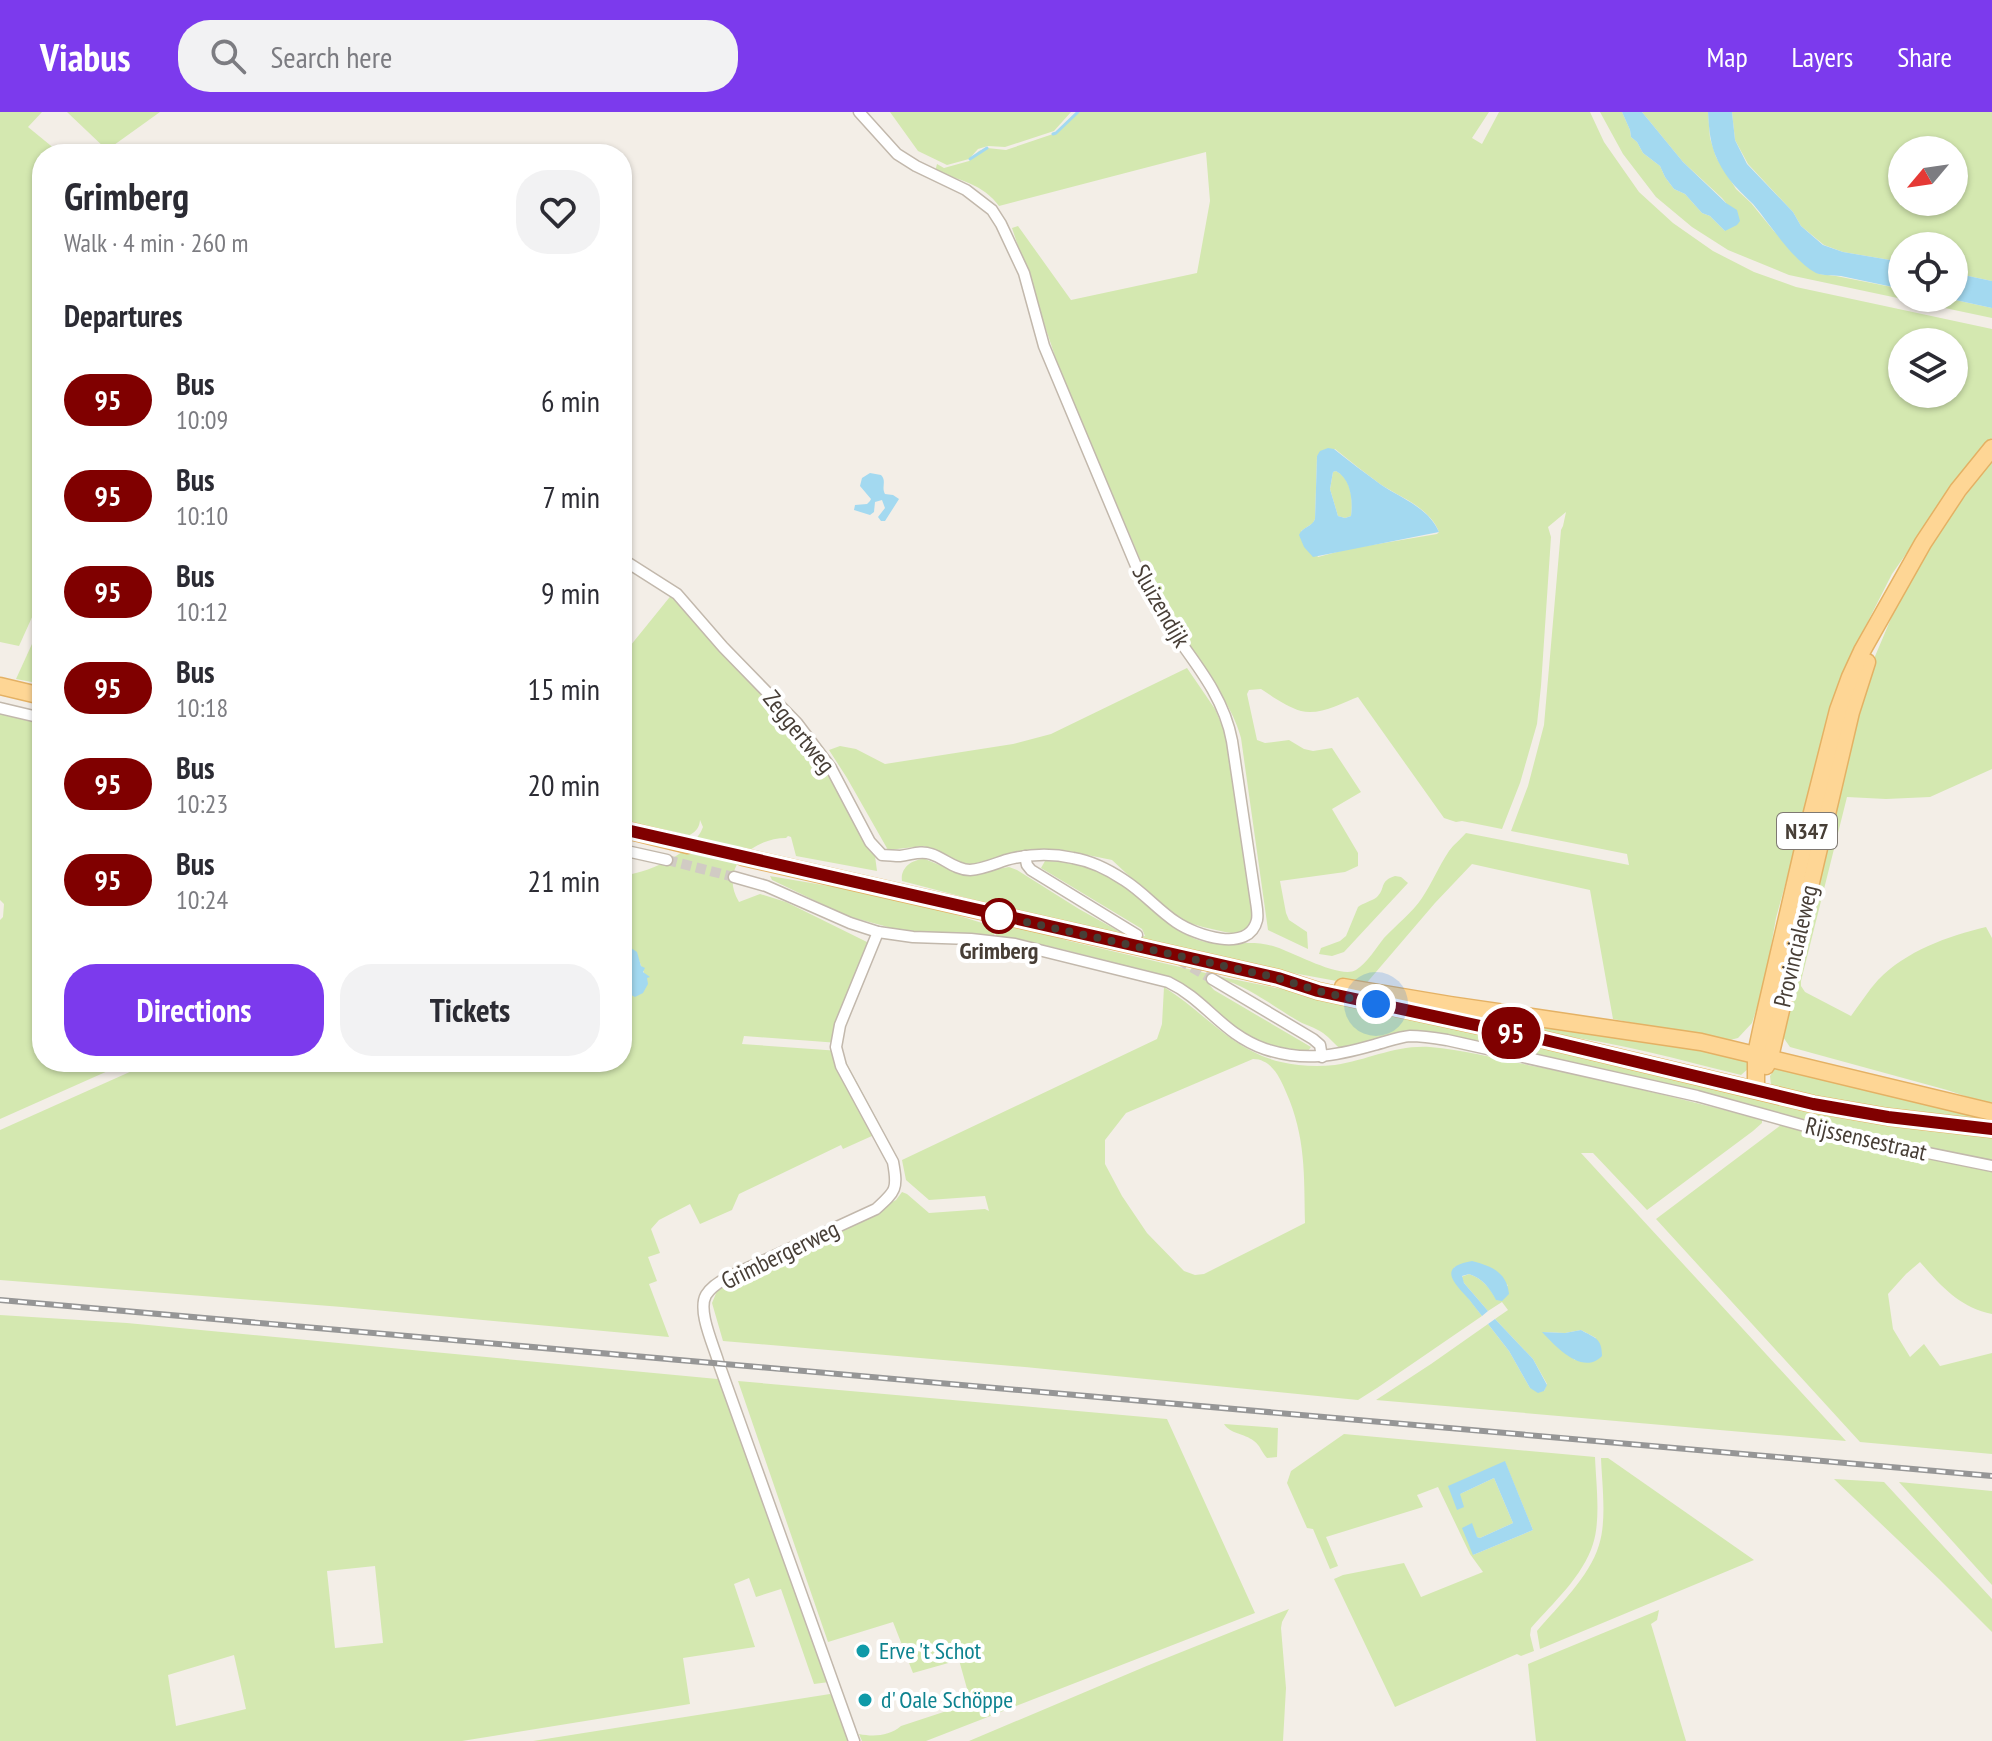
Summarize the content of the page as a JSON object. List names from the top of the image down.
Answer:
{
  "streets": {
    "main road": ["N347", "Provincialeweg", "Rijssensestraat"],
    "street": ["Sluizendijk", "Zeggertweg", "Grimbergerweg"]
  },
  "crossings": [
    ["Sluizendijk", "Zeggertweg"],
    ["N347", "Provincialeweg"],
    ["N347", "Rijssensestraat"],
    ["Provincialeweg", "Rijssensestraat"],
    ["Rijssensestraat", "Grimbergerweg"]
  ],
  "places": ["Grimberg", "Erve 't Schot", "d' Oale Schöppe"],
  "lines": ["bus line 95"],
  "north": "bottom left",
  "page": {
    "header": "Viabus",
    "search": "Search here",
    "nav": ["Map", "Layers", "Share"],
    "on_map": "95",
    "heading": [
      ["Grimberg", "Walk · 4 min · 260 m"],
      "Departures"
    ],
    "list": [
      {
        "mark": "95",
        "name": "Bus",
        "note": "10:09",
        "value": "6 min"
      },
      {
        "mark": "95",
        "name": "Bus",
        "note": "10:10",
        "value": "7 min"
      },
      {
        "mark": "95",
        "name": "Bus",
        "note": "10:12",
        "value": "9 min"
      },
      {
        "mark": "95",
        "name": "Bus",
        "note": "10:18",
        "value": "15 min"
      },
      {
        "mark": "95",
        "name": "Bus",
        "note": "10:23",
        "value": "20 min"
      },
      {
        "mark": "95",
        "name": "Bus",
        "note": "10:24",
        "value": "21 min"
      }
    ],
    "buttons": ["Directions", "Tickets"]
  }
}
